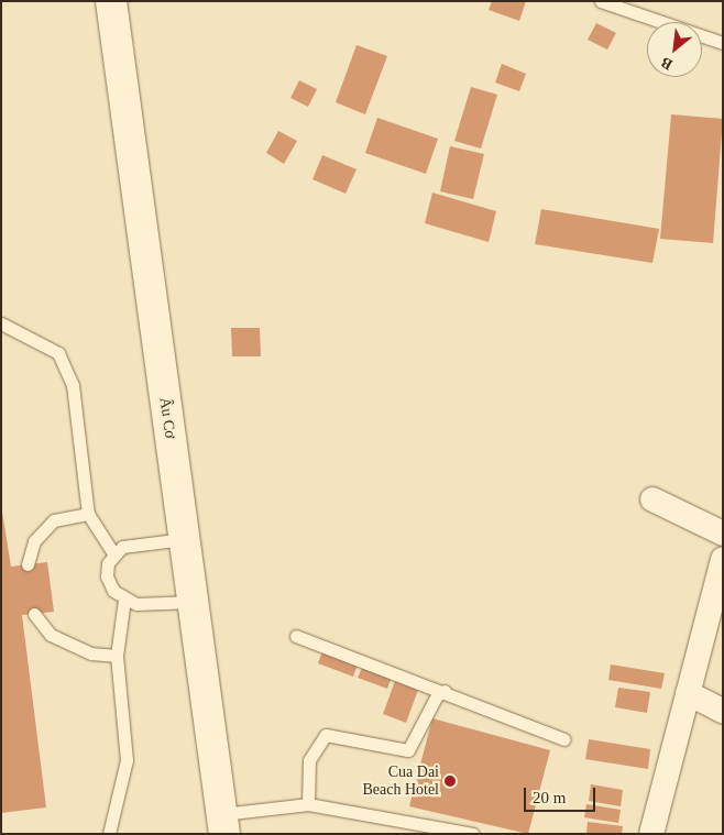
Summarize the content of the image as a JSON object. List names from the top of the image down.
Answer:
{
  "streets": {
    "main road": ["Âu Cơ"]
  },
  "places": ["Cua Dai Beach Hotel"],
  "scale_bar": "20 m",
  "north": "bottom left"
}
